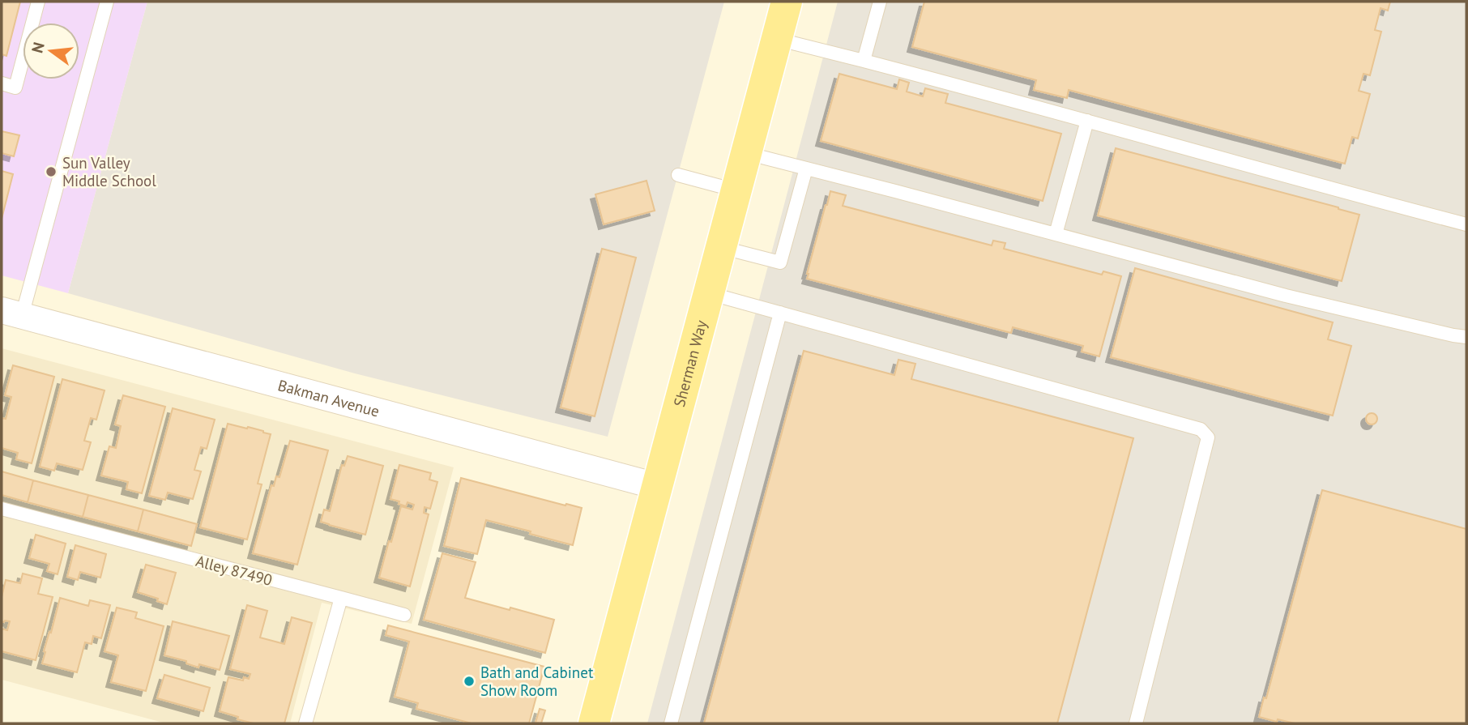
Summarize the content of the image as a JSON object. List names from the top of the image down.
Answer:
{
  "streets": {
    "main road": ["Sherman Way"],
    "street": ["Bakman Avenue"],
    "lane": ["Alley 87490"]
  },
  "crossings": [
    ["Sherman Way", "Bakman Avenue"]
  ],
  "places": ["Sun Valley Middle School", "Bath and Cabinet Show Room"],
  "north": "left"
}
